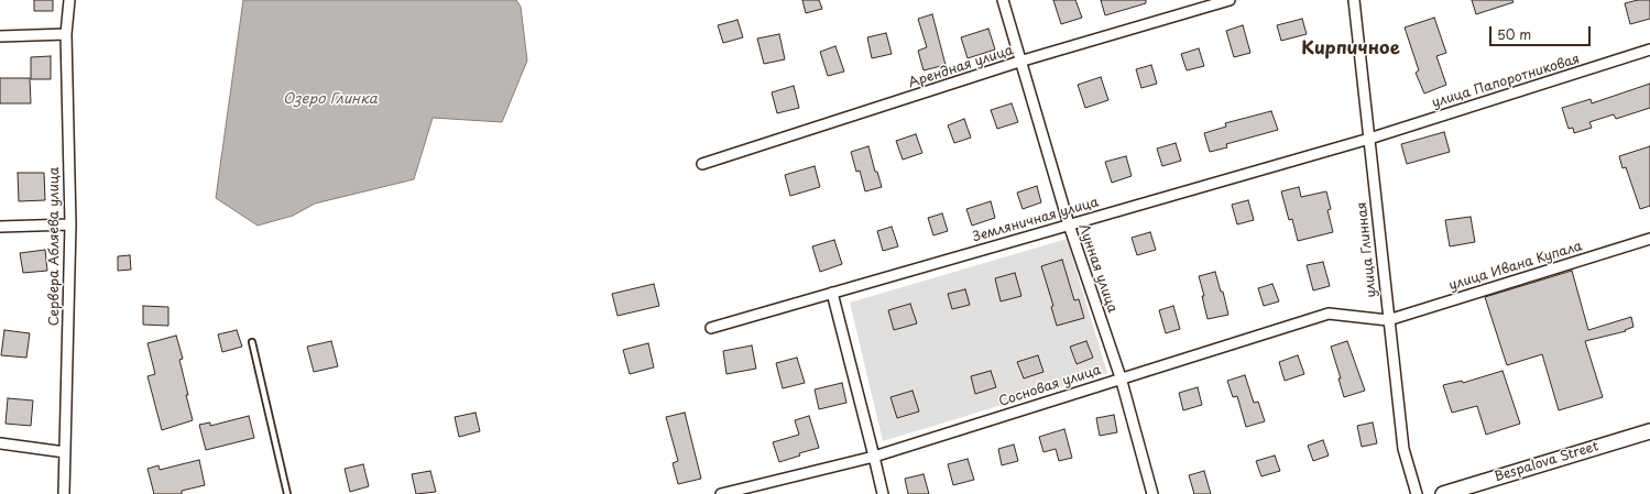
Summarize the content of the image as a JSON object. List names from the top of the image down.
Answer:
{
  "streets": {
    "main road": ["Bespalova Street"],
    "street": [
      "Арендная улица",
      "улица Папоротниковая",
      "Земляничная улица",
      "Сервера Абляева улица",
      "улица Глинная",
      "улица Ивана Купала",
      "Лунная улица",
      "Сосновая улица"
    ]
  },
  "crossings": [
    ["Арендная улица", "Лунная улица"],
    ["улица Папоротниковая", "Земляничная улица"],
    ["улица Папоротниковая", "улица Глинная"],
    ["Земляничная улица", "улица Глинная"],
    ["Земляничная улица", "Лунная улица"],
    ["улица Глинная", "улица Ивана Купала"],
    ["улица Глинная", "Сосновая улица"],
    ["улица Ивана Купала", "Сосновая улица"],
    ["Лунная улица", "Сосновая улица"]
  ],
  "districts": ["Кирпичное"],
  "water": ["Озеро Глинка"],
  "scale_bar": "50 m"
}
